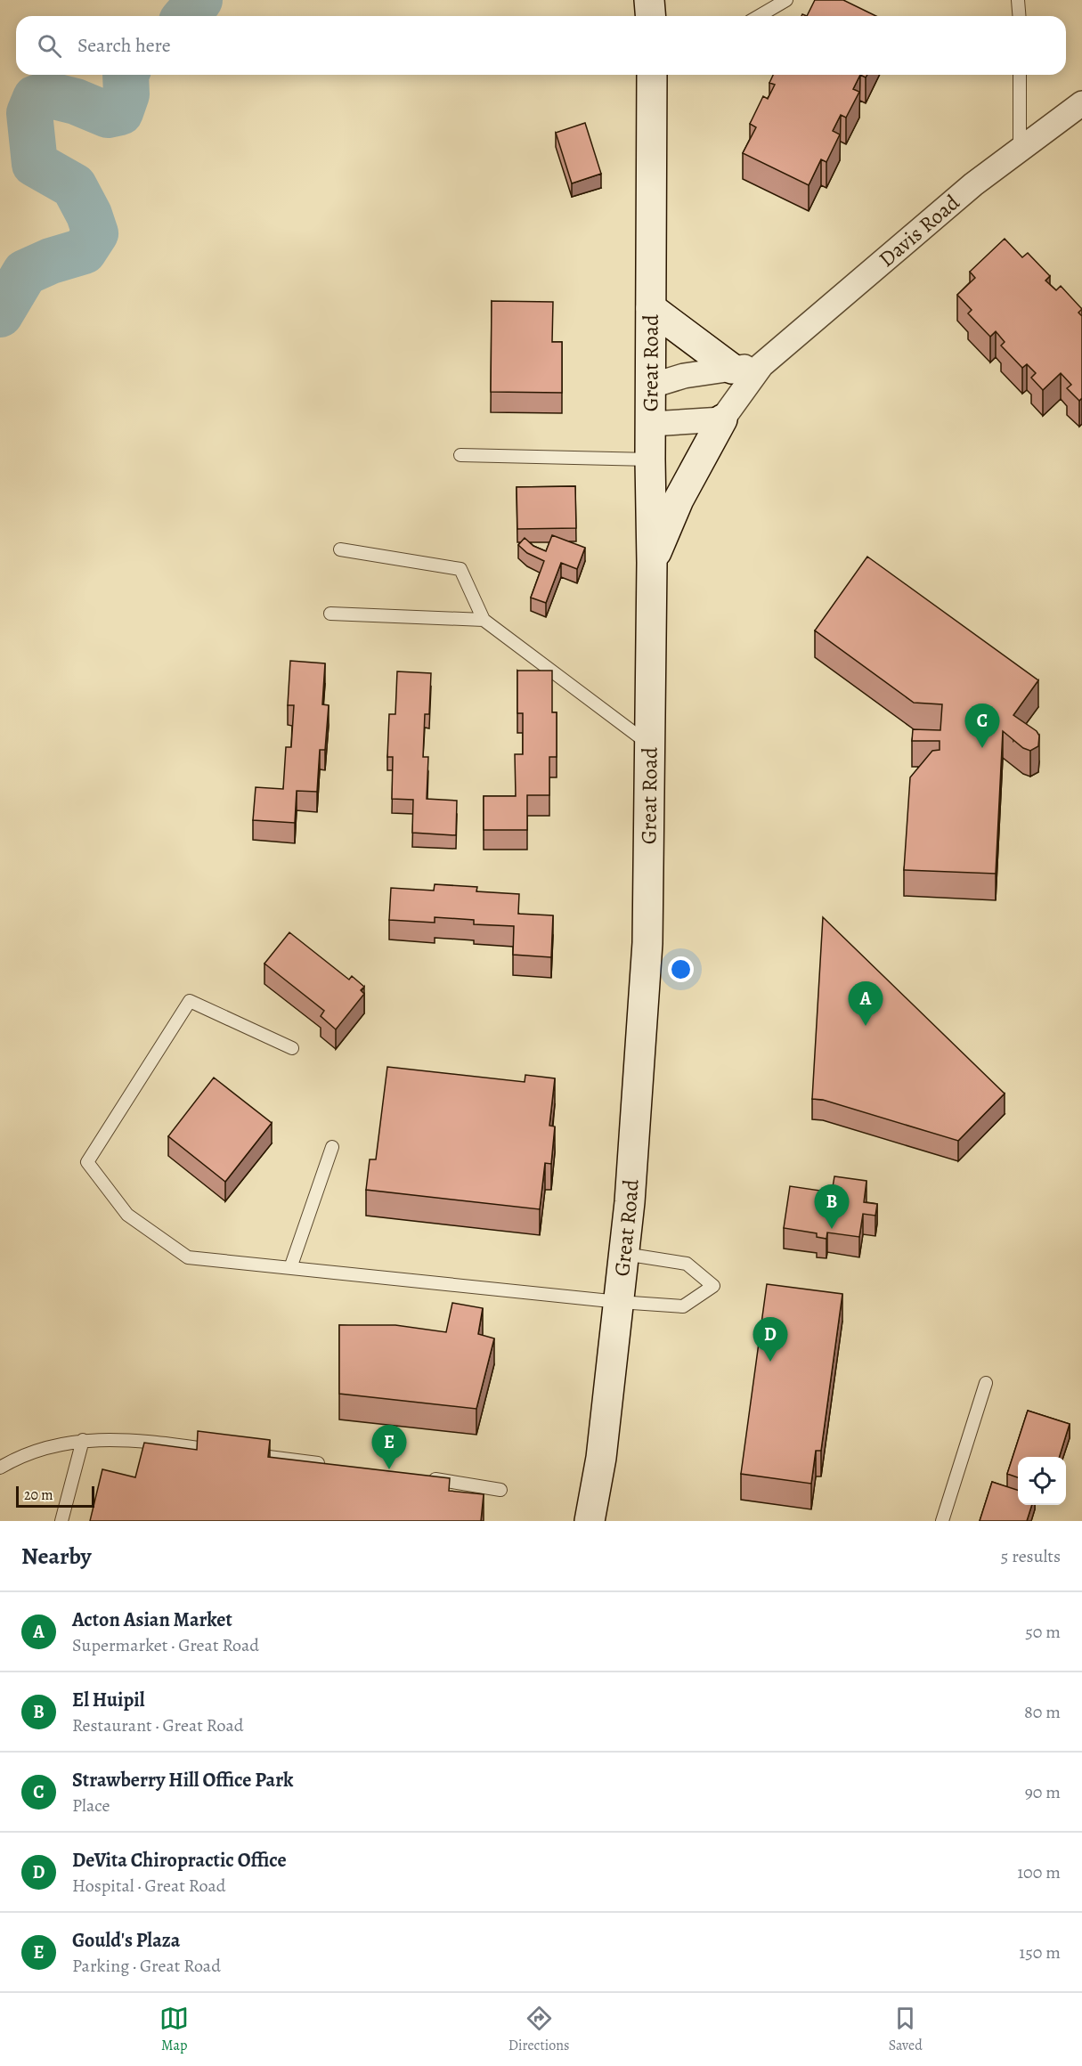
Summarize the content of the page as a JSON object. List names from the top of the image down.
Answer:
{
  "streets": {
    "main road": ["Great Road"],
    "street": ["Davis Road"]
  },
  "scale_bar": "20 m",
  "page": {
    "search": "Search here",
    "pins": [
      "C",
      "A",
      "B",
      "D",
      "E"
    ],
    "scale": "20 m",
    "heading": ["Nearby", "5 results"],
    "list": [
      {
        "mark": "A",
        "name": "Acton Asian Market",
        "note": "Supermarket · Great Road",
        "value": "50 m"
      },
      {
        "mark": "B",
        "name": "El Huipil",
        "note": "Restaurant · Great Road",
        "value": "80 m"
      },
      {
        "mark": "C",
        "name": "Strawberry Hill Office Park",
        "note": "Place",
        "value": "90 m"
      },
      {
        "mark": "D",
        "name": "DeVita Chiropractic Office",
        "note": "Hospital · Great Road",
        "value": "100 m"
      },
      {
        "mark": "E",
        "name": "Gould's Plaza",
        "note": "Parking · Great Road",
        "value": "150 m"
      }
    ],
    "nav": ["Map", "Directions", "Saved"]
  }
}
